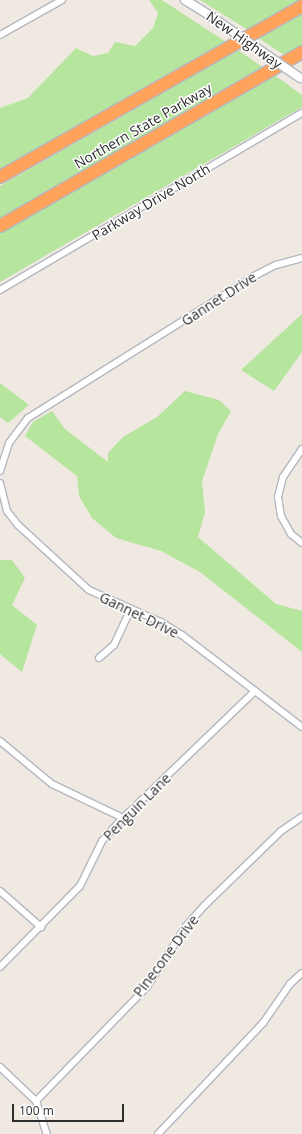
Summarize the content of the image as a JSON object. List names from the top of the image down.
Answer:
{
  "streets": {
    "highway": ["Northern State Parkway"],
    "street": [
      "New Highway",
      "Parkway Drive North",
      "Gannet Drive",
      "Penguin Lane",
      "Pinecone Drive"
    ]
  },
  "crossings": [
    ["Gannet Drive", "Penguin Lane"]
  ],
  "scale_bar": "100 m"
}
